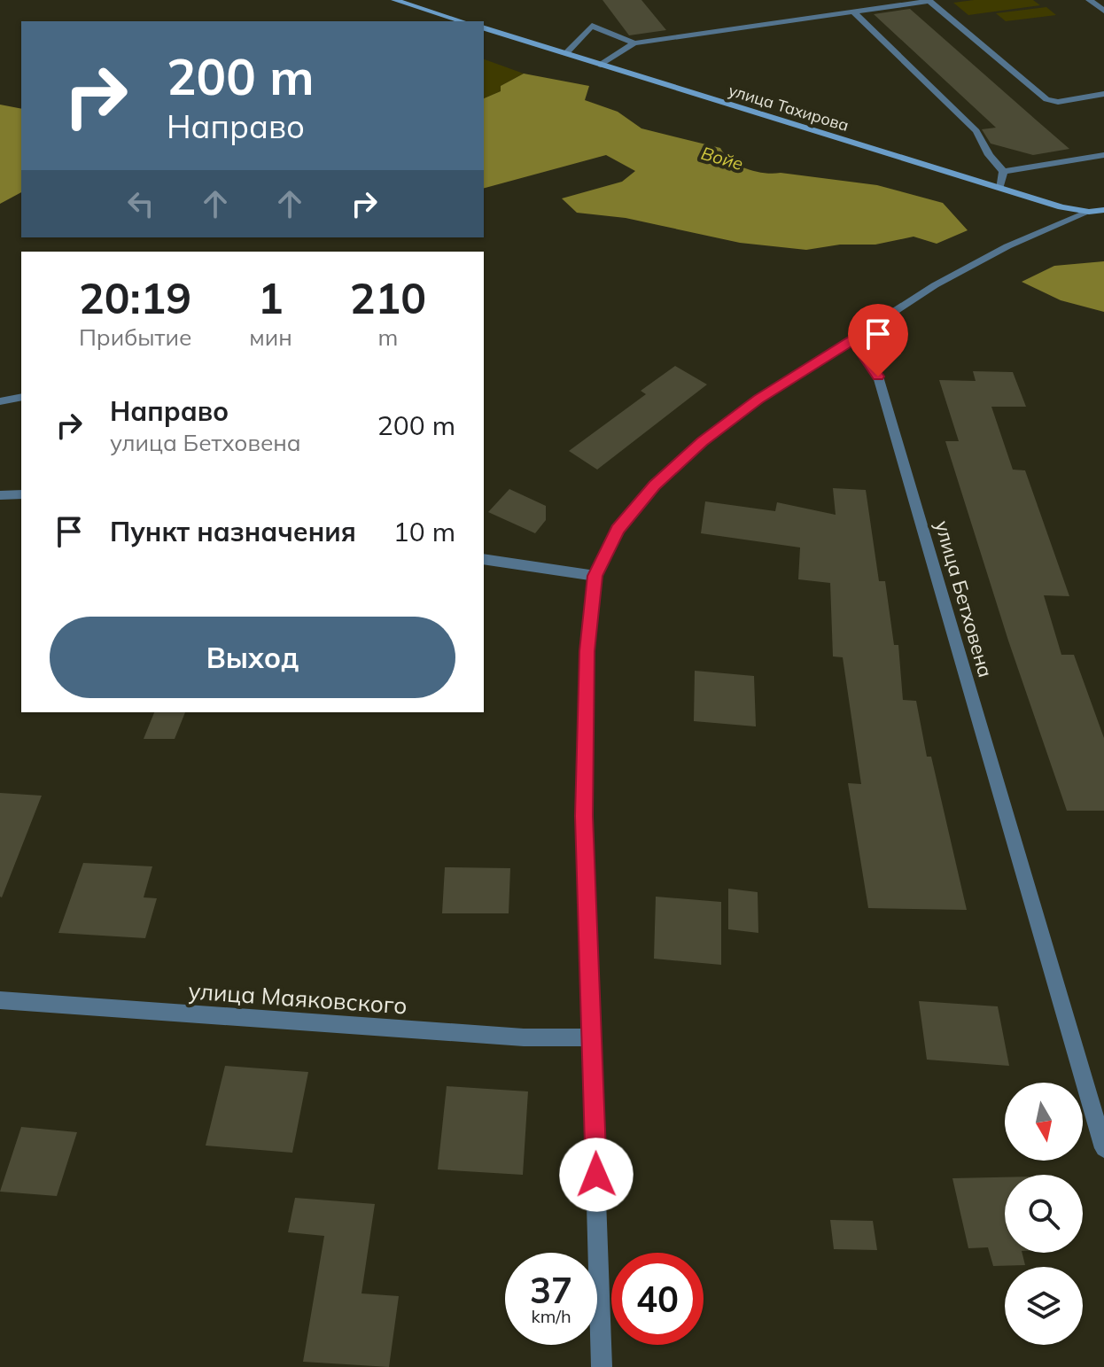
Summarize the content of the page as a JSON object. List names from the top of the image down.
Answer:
{
  "streets": {
    "main road": ["улица Тахирова"],
    "street": ["улица Бетховена", "улица Маяковского"]
  },
  "water": ["Войе"],
  "north": "bottom",
  "page": {
    "turn": ["200 m", "Направо"],
    "eta": [
      "20:19",
      "Прибытие",
      "1",
      "мин",
      "210",
      "m"
    ],
    "list": [
      {
        "name": "Направо",
        "note": "улица Бетховена",
        "value": "200 m"
      },
      {
        "name": "Пункт назначения",
        "value": "10 m"
      }
    ],
    "buttons": "Выход",
    "speed": "37 km/h",
    "limit": "40"
  }
}
